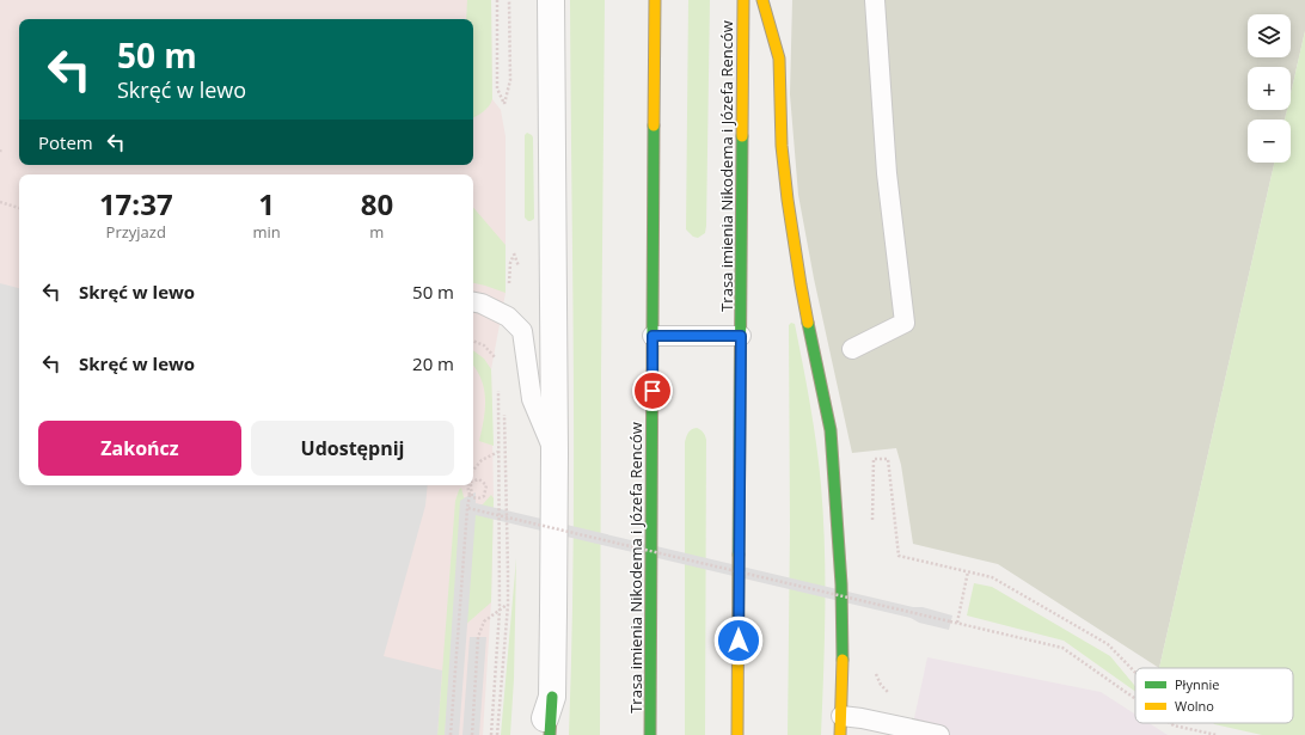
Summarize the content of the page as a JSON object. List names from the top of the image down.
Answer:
{
  "streets": {
    "main road": ["Trasa imienia Nikodema i Józefa Renców"]
  },
  "legend": ["Płynnie", "Wolno"],
  "page": {
    "map_buttons": ["+", "−"],
    "turn": ["50 m", "Skręć w lewo"],
    "then": "Potem",
    "eta": [
      "17:37",
      "Przyjazd",
      "1",
      "min",
      "80",
      "m"
    ],
    "list": [
      {
        "name": "Skręć w lewo",
        "value": "50 m"
      },
      {
        "name": "Skręć w lewo",
        "value": "20 m"
      }
    ],
    "buttons": ["Zakończ", "Udostępnij"]
  }
}
